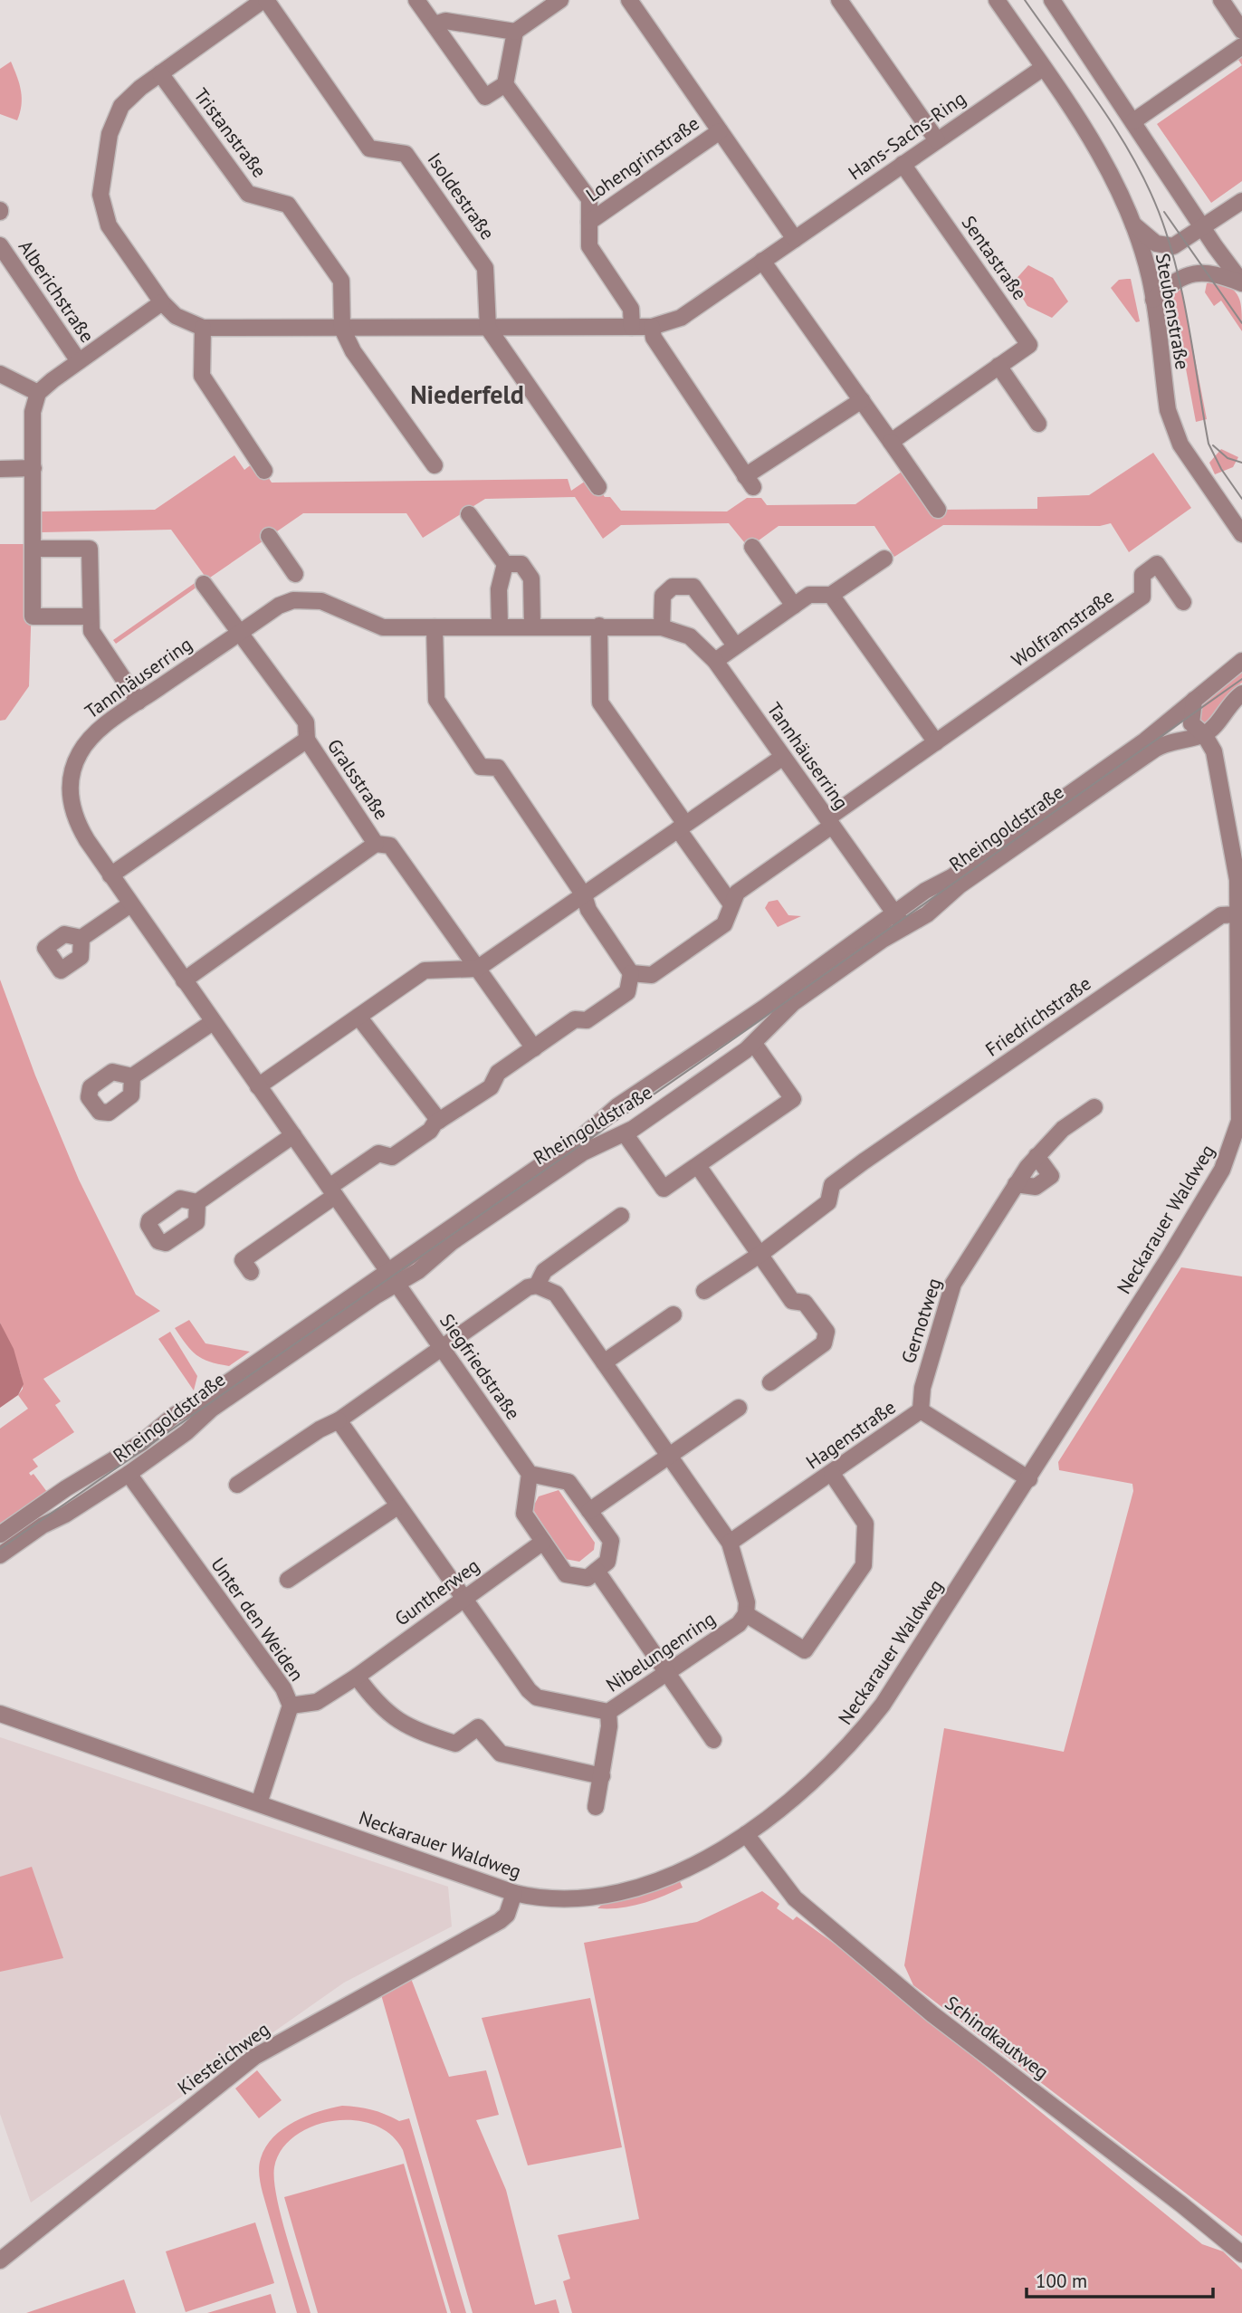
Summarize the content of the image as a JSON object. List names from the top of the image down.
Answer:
{
  "streets": {
    "street": [
      "Tristanstraße",
      "Hans-Sachs-Ring",
      "Lohengrinstraße",
      "Isoldestraße",
      "Sentastraße",
      "Alberichstraße",
      "Steubenstraße",
      "Wolframstraße",
      "Tannhäuserring",
      "Gralsstraße",
      "Rheingoldstraße",
      "Friedrichstraße",
      "Neckarauer Waldweg",
      "Gernotweg",
      "Siegfriedstraße",
      "Hagenstraße",
      "Guntherweg",
      "Unter den Weiden",
      "Nibelungenring",
      "Schindkautweg",
      "Kiesteichweg"
    ]
  },
  "crossings": [
    ["Tristanstraße", "Hans-Sachs-Ring"],
    ["Hans-Sachs-Ring", "Lohengrinstraße"],
    ["Hans-Sachs-Ring", "Isoldestraße"],
    ["Hans-Sachs-Ring", "Sentastraße"],
    ["Hans-Sachs-Ring", "Alberichstraße"],
    ["Hans-Sachs-Ring", "Steubenstraße"],
    ["Wolframstraße", "Tannhäuserring"],
    ["Tannhäuserring", "Gralsstraße"],
    ["Tannhäuserring", "Rheingoldstraße"],
    ["Tannhäuserring", "Siegfriedstraße"],
    ["Rheingoldstraße", "Neckarauer Waldweg"],
    ["Rheingoldstraße", "Siegfriedstraße"],
    ["Rheingoldstraße", "Unter den Weiden"],
    ["Friedrichstraße", "Neckarauer Waldweg"],
    ["Neckarauer Waldweg", "Hagenstraße"],
    ["Neckarauer Waldweg", "Unter den Weiden"],
    ["Neckarauer Waldweg", "Schindkautweg"],
    ["Neckarauer Waldweg", "Kiesteichweg"],
    ["Gernotweg", "Hagenstraße"],
    ["Guntherweg", "Unter den Weiden"],
    ["Guntherweg", "Nibelungenring"]
  ],
  "districts": ["Niederfeld"],
  "scale_bar": "100 m"
}
